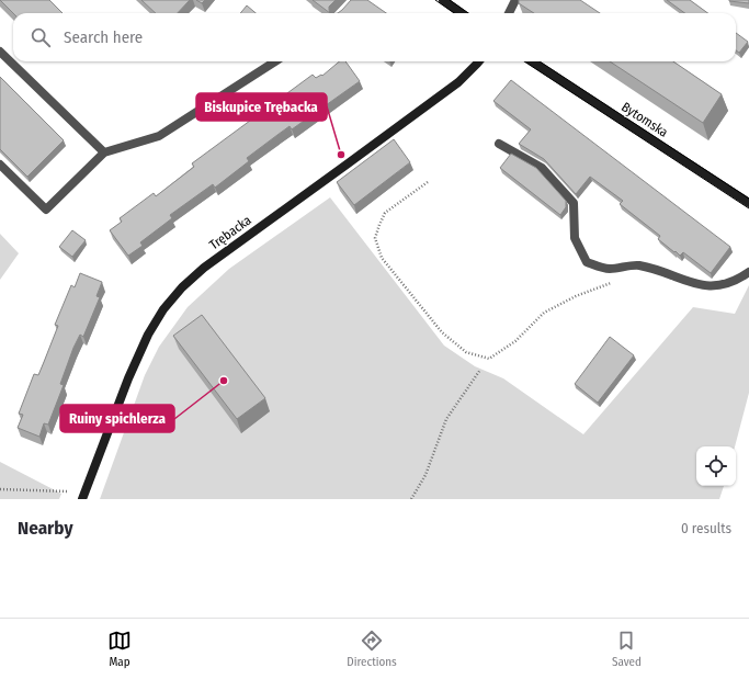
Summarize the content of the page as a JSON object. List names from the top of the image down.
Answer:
{
  "streets": {
    "street": ["Bytomska", "Trębacka"]
  },
  "places": ["Biskupice Trębacka", "Ruiny spichlerza"],
  "page": {
    "search": "Search here",
    "heading": ["Nearby", "0 results"],
    "nav": ["Map", "Directions", "Saved"]
  }
}
